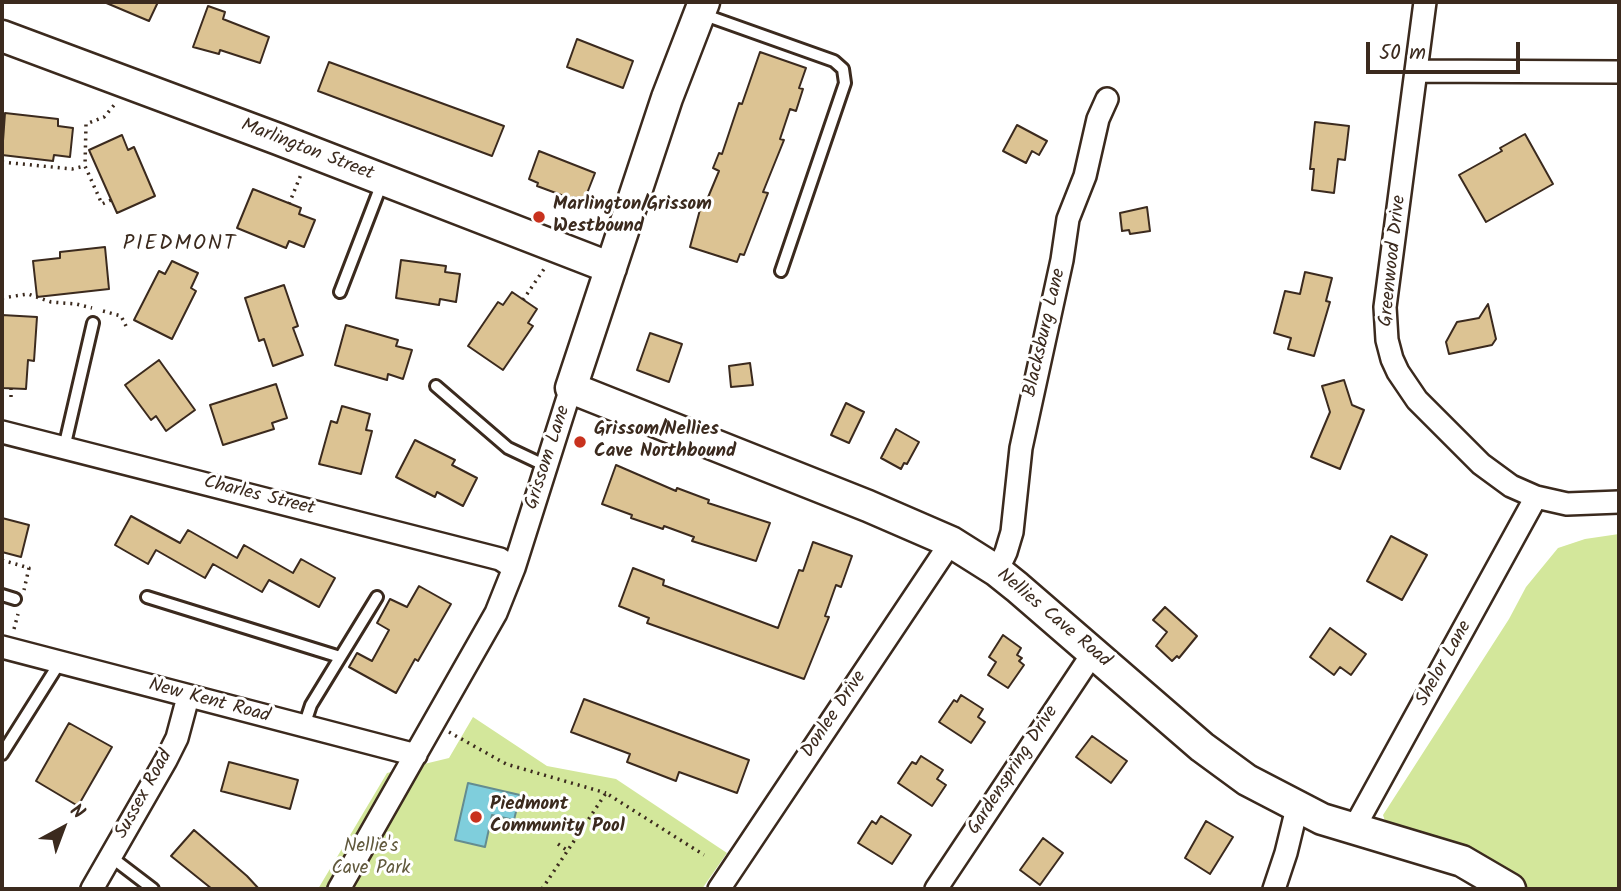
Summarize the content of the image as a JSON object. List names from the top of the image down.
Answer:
{
  "streets": {
    "street": [
      "Marlington Street",
      "Greenwood Drive",
      "Blacksburg Lane",
      "Grissom Lane",
      "Charles Street",
      "Nellies Cave Road",
      "Shelor Lane",
      "New Kent Road",
      "Donlee Drive",
      "Gardenspring Drive",
      "Sussex Road"
    ]
  },
  "crossings": [
    ["Marlington Street", "Grissom Lane"],
    ["Greenwood Drive", "Shelor Lane"],
    ["Blacksburg Lane", "Nellies Cave Road"],
    ["Grissom Lane", "Charles Street"],
    ["Grissom Lane", "Nellies Cave Road"],
    ["Grissom Lane", "New Kent Road"],
    ["Nellies Cave Road", "Shelor Lane"],
    ["Nellies Cave Road", "Donlee Drive"],
    ["Nellies Cave Road", "Gardenspring Drive"],
    ["New Kent Road", "Sussex Road"]
  ],
  "districts": ["PIEDMONT"],
  "parks": ["Nellie's Cave Park"],
  "places": ["Marlington/Grissom Westbound", "Grissom/Nellies Cave Northbound", "Piedmont Community Pool"],
  "scale_bar": "50 m",
  "north": "top right"
}
